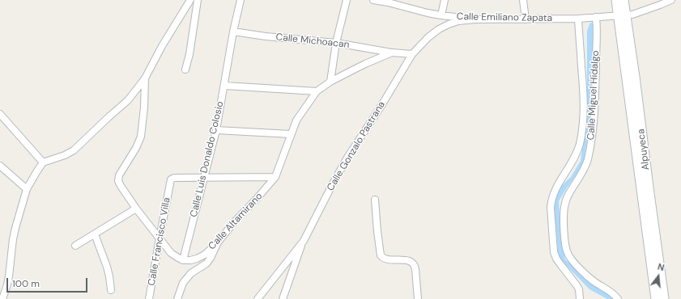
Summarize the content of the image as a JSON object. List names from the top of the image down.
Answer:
{
  "streets": {
    "main road": ["Alpuyeca"],
    "street": [
      "Calle Emiliano Zapata",
      "Calle Michoacan",
      "Calle Miguel Hidalgo",
      "Calle Gonzalo Pastrana",
      "Calle Luis Donaldo Colosio",
      "Calle Altamirano",
      "Calle Francisco Villa"
    ]
  },
  "crossings": [
    ["Calle Emiliano Zapata", "Calle Miguel Hidalgo"],
    ["Calle Emiliano Zapata", "Calle Gonzalo Pastrana"],
    ["Calle Emiliano Zapata", "Alpuyeca"],
    ["Calle Michoacan", "Calle Luis Donaldo Colosio"],
    ["Calle Michoacan", "Calle Altamirano"],
    ["Calle Gonzalo Pastrana", "Calle Altamirano"],
    ["Calle Luis Donaldo Colosio", "Calle Altamirano"],
    ["Calle Luis Donaldo Colosio", "Calle Francisco Villa"]
  ],
  "scale_bar": "100 m",
  "north": "top"
}
